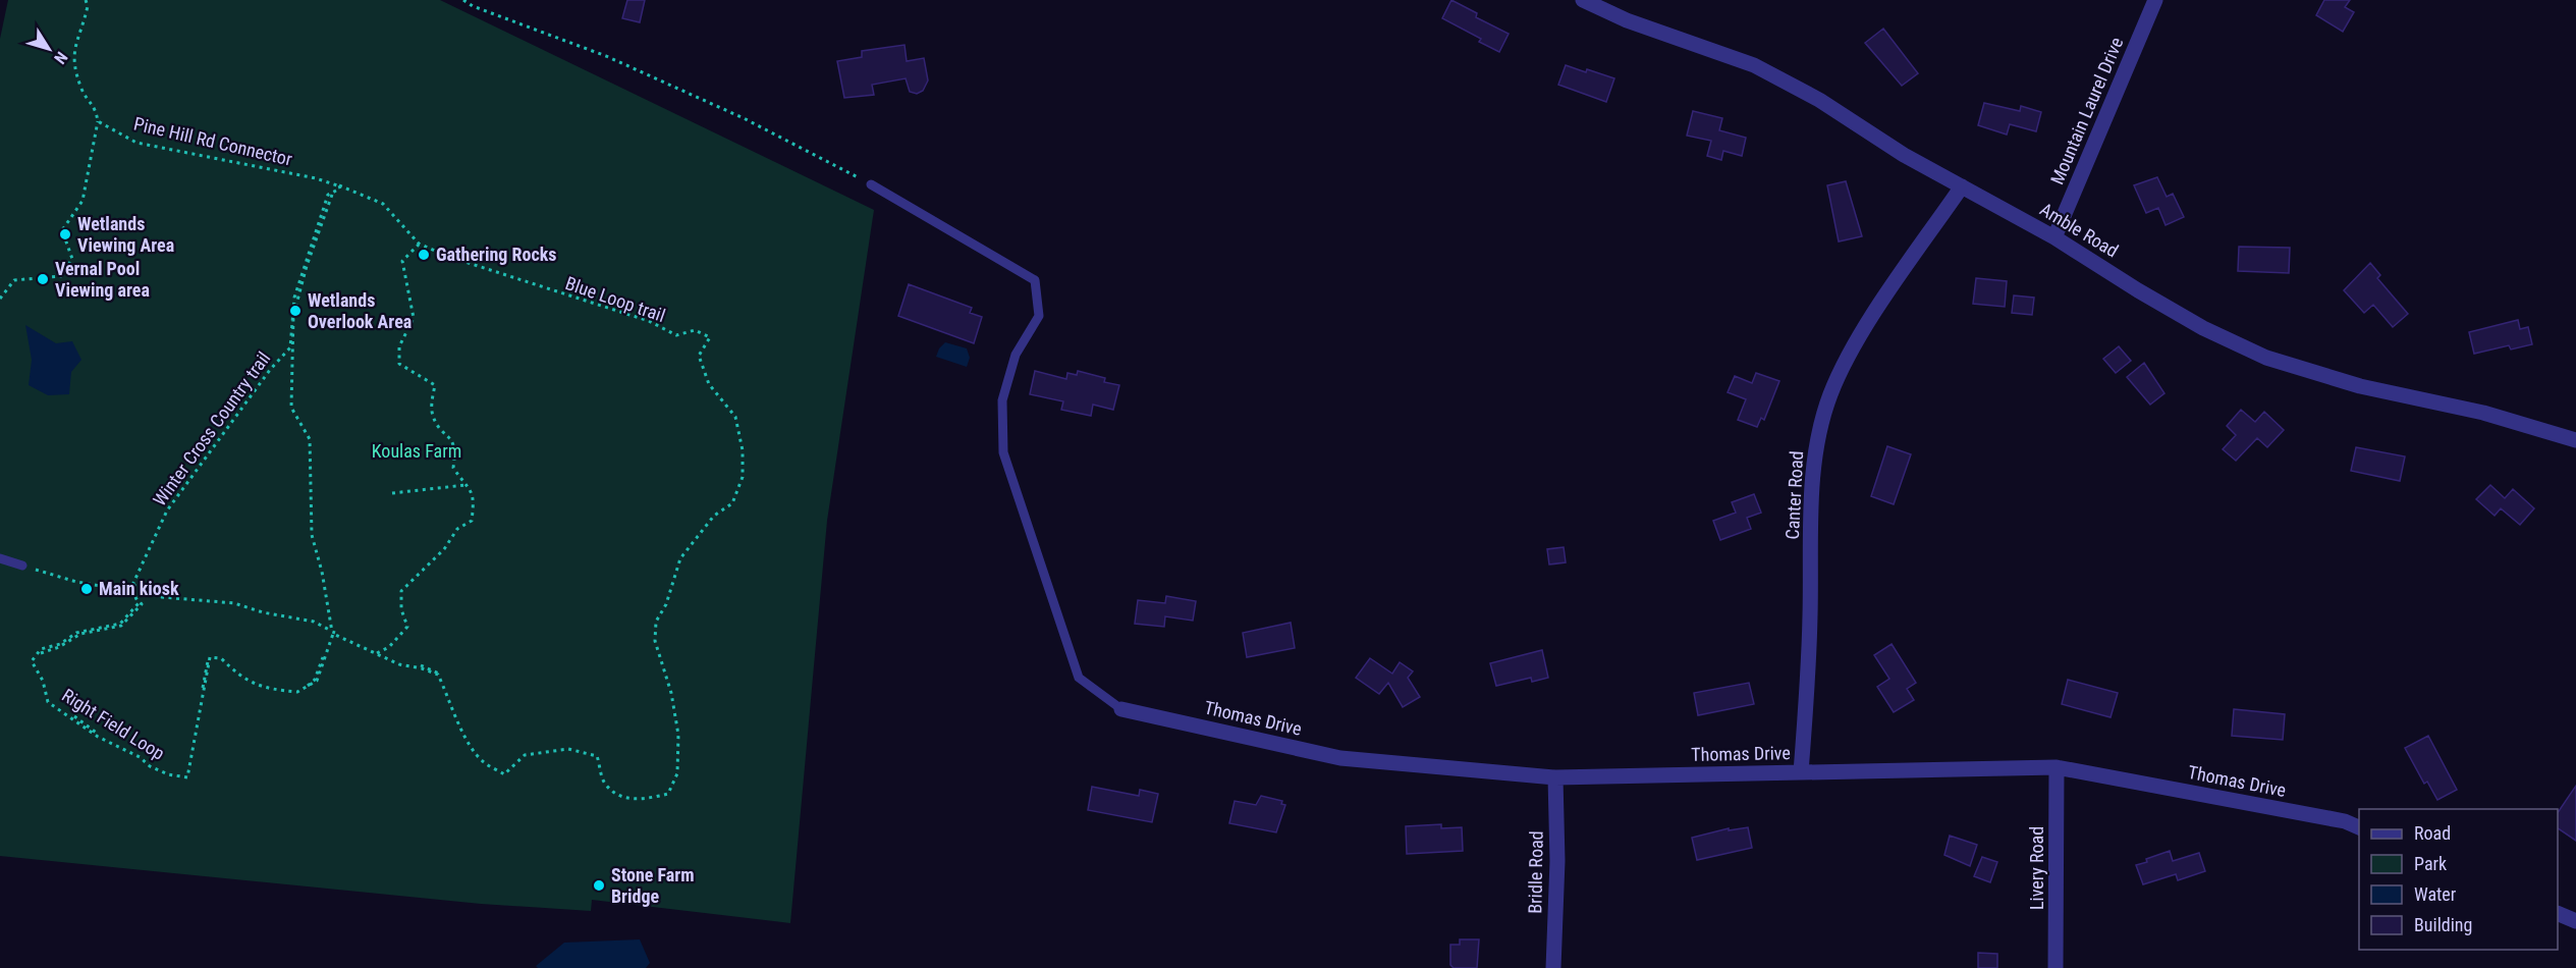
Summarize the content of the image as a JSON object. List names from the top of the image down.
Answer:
{
  "streets": {
    "street": [
      "Mountain Laurel Drive",
      "Amble Road",
      "Canter Road",
      "Thomas Drive",
      "Livery Road",
      "Bridle Road"
    ],
    "path": [
      "Pine Hill Rd Connector",
      "Blue Loop trail",
      "Winter Cross Country trail",
      "Right Field Loop"
    ]
  },
  "crossings": [
    ["Mountain Laurel Drive", "Amble Road"],
    ["Pine Hill Rd Connector", "Blue Loop trail"],
    ["Pine Hill Rd Connector", "Winter Cross Country trail"],
    ["Amble Road", "Canter Road"],
    ["Blue Loop trail", "Right Field Loop"],
    ["Canter Road", "Thomas Drive"],
    ["Thomas Drive", "Livery Road"],
    ["Thomas Drive", "Bridle Road"]
  ],
  "parks": ["Koulas Farm"],
  "places": [
    "Wetlands Viewing Area",
    "Gathering Rocks",
    "Vernal Pool Viewing area",
    "Wetlands Overlook Area",
    "Main kiosk",
    "Stone Farm Bridge"
  ],
  "legend": [
    "Road",
    "Park",
    "Water",
    "Building"
  ],
  "north": "bottom right"
}
